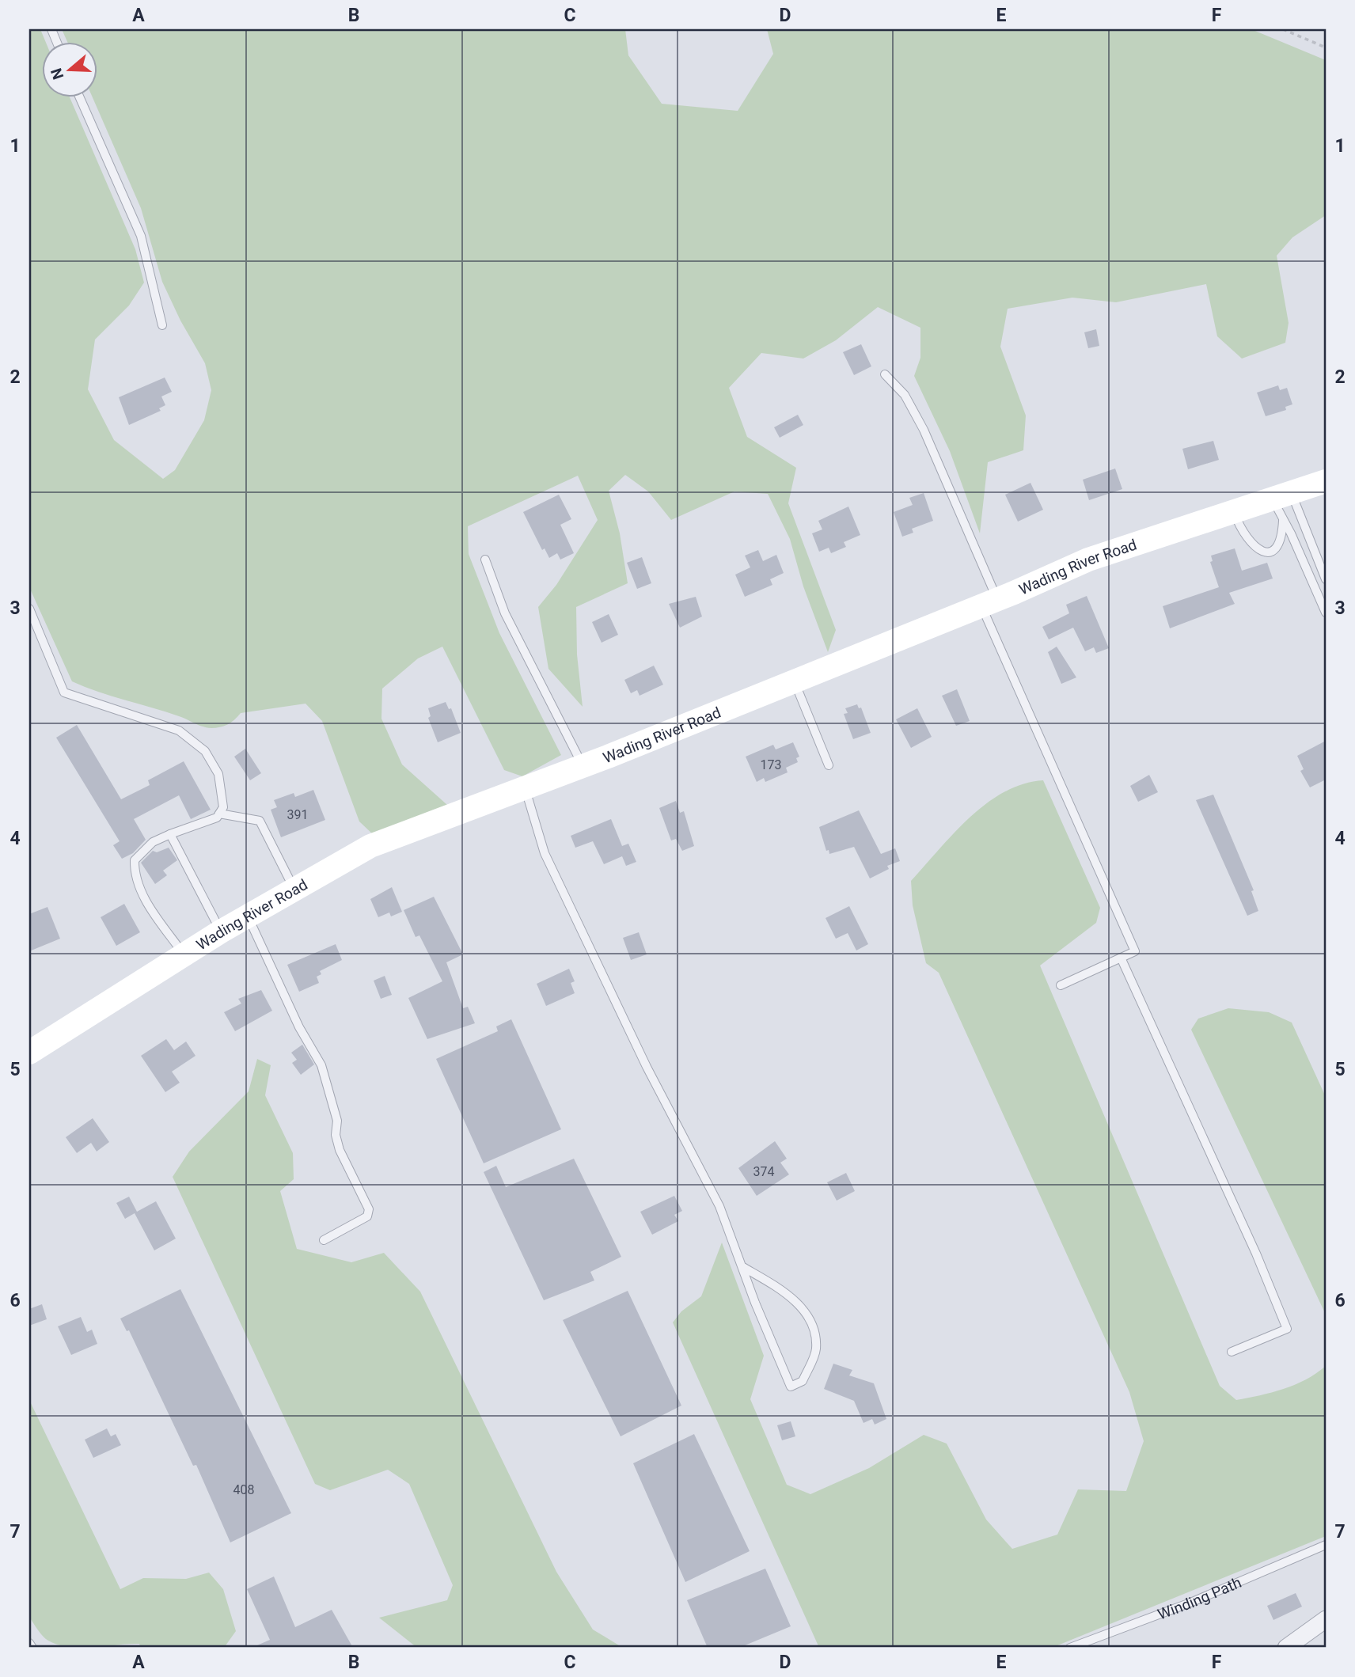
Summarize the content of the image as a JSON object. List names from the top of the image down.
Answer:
{
  "streets": {
    "main road": ["Wading River Road"],
    "lane": ["Winding Path"]
  },
  "house_numbers": [
    "173",
    "391",
    "374",
    "408"
  ],
  "north": "left",
  "grid": {
    "columns": [
      "A",
      "B",
      "C",
      "D",
      "E",
      "F"
    ],
    "rows": [
      "1",
      "2",
      "3",
      "4",
      "5",
      "6",
      "7"
    ]
  }
}
